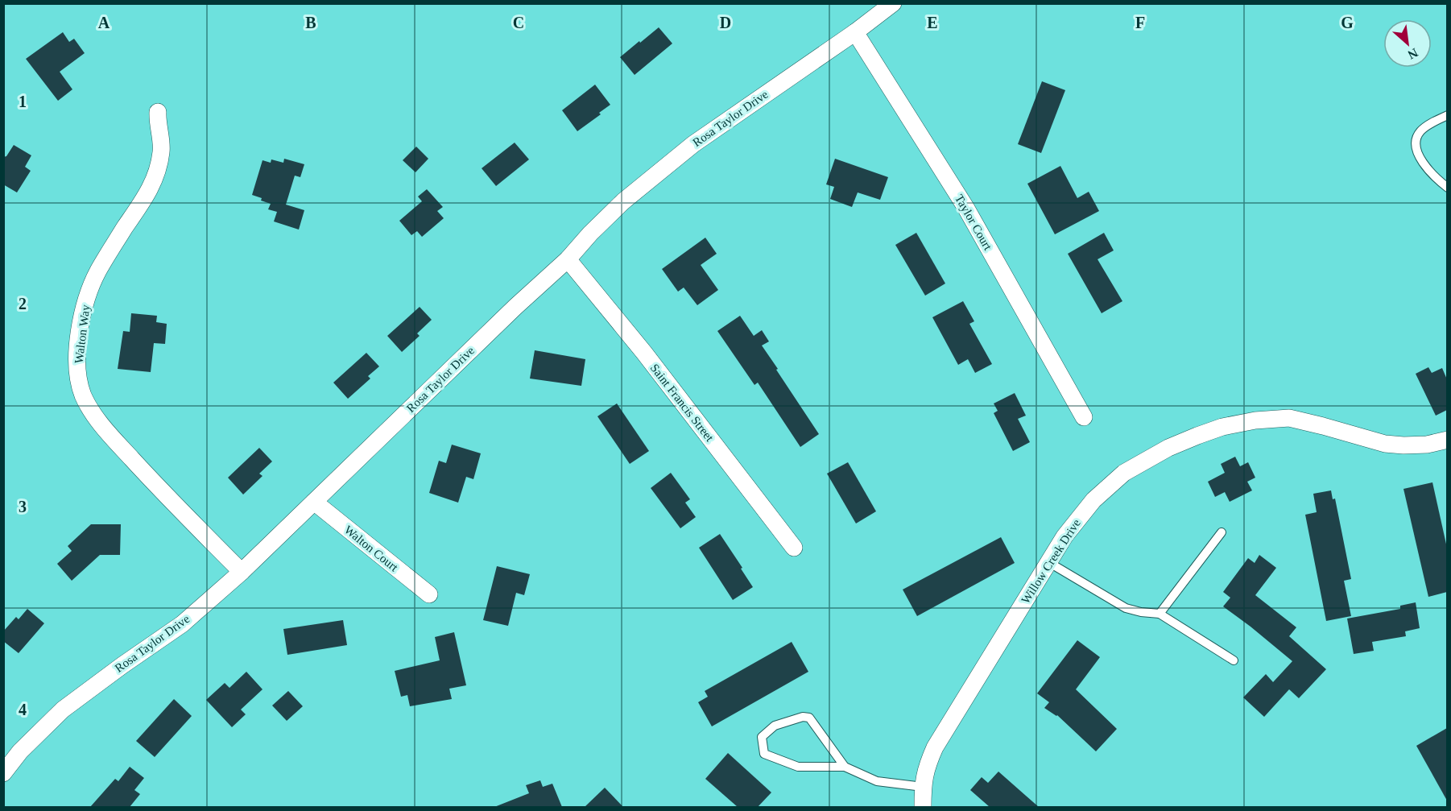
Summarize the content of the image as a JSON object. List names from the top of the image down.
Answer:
{
  "streets": {
    "street": [
      "Rosa Taylor Drive",
      "Taylor Court",
      "Walton Way",
      "Saint Francis Street",
      "Walton Court",
      "Willow Creek Drive"
    ]
  },
  "crossings": [
    ["Rosa Taylor Drive", "Taylor Court"],
    ["Rosa Taylor Drive", "Walton Way"],
    ["Rosa Taylor Drive", "Saint Francis Street"],
    ["Rosa Taylor Drive", "Walton Court"]
  ],
  "north": "bottom right",
  "grid": {
    "columns": [
      "A",
      "B",
      "C",
      "D",
      "E",
      "F",
      "G"
    ],
    "rows": [
      "1",
      "2",
      "3",
      "4"
    ]
  }
}
